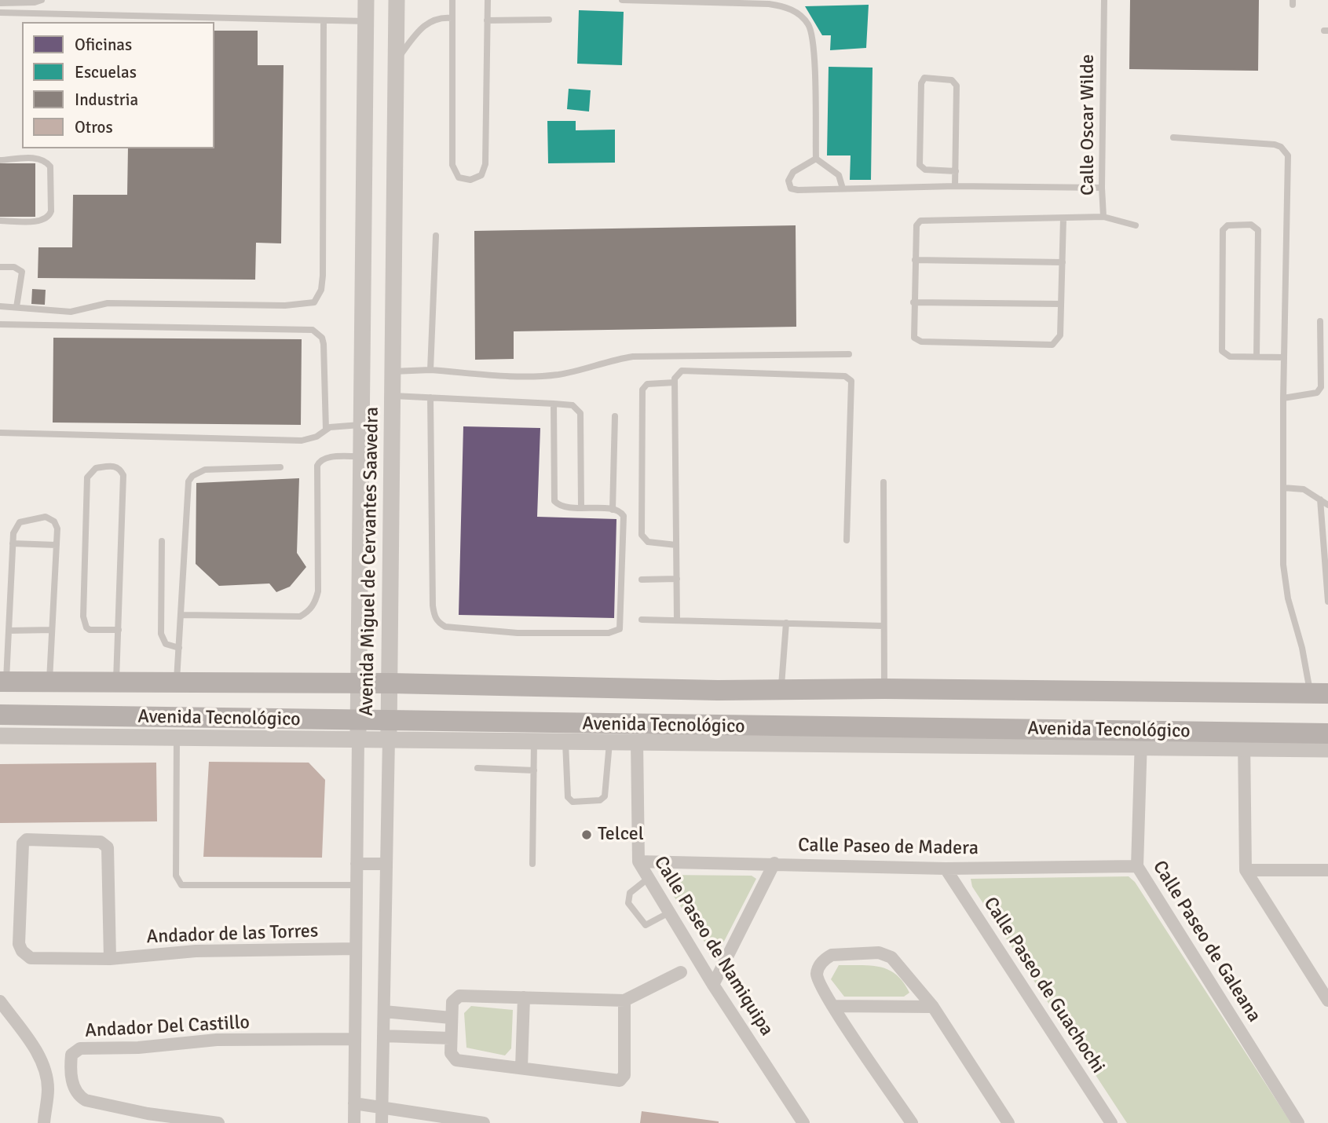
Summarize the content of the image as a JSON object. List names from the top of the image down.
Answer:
{
  "streets": {
    "main road": ["Avenida Tecnológico"],
    "street": [
      "Avenida Miguel de Cervantes Saavedra",
      "Calle Paseo de Madera",
      "Andador de las Torres",
      "Calle Paseo de Galeana",
      "Calle Paseo de Namiquipa",
      "Calle Paseo de Guachochi",
      "Andador Del Castillo"
    ],
    "lane": ["Calle Oscar Wilde"]
  },
  "crossings": [
    ["Avenida Miguel de Cervantes Saavedra", "Avenida Tecnológico"],
    ["Avenida Miguel de Cervantes Saavedra", "Andador de las Torres"],
    ["Avenida Miguel de Cervantes Saavedra", "Andador Del Castillo"],
    ["Avenida Tecnológico", "Calle Paseo de Galeana"],
    ["Calle Paseo de Madera", "Calle Paseo de Galeana"],
    ["Calle Paseo de Madera", "Calle Paseo de Namiquipa"],
    ["Calle Paseo de Madera", "Calle Paseo de Guachochi"]
  ],
  "places": ["Telcel"],
  "legend": [
    "Oficinas",
    "Escuelas",
    "Industria",
    "Otros"
  ]
}
